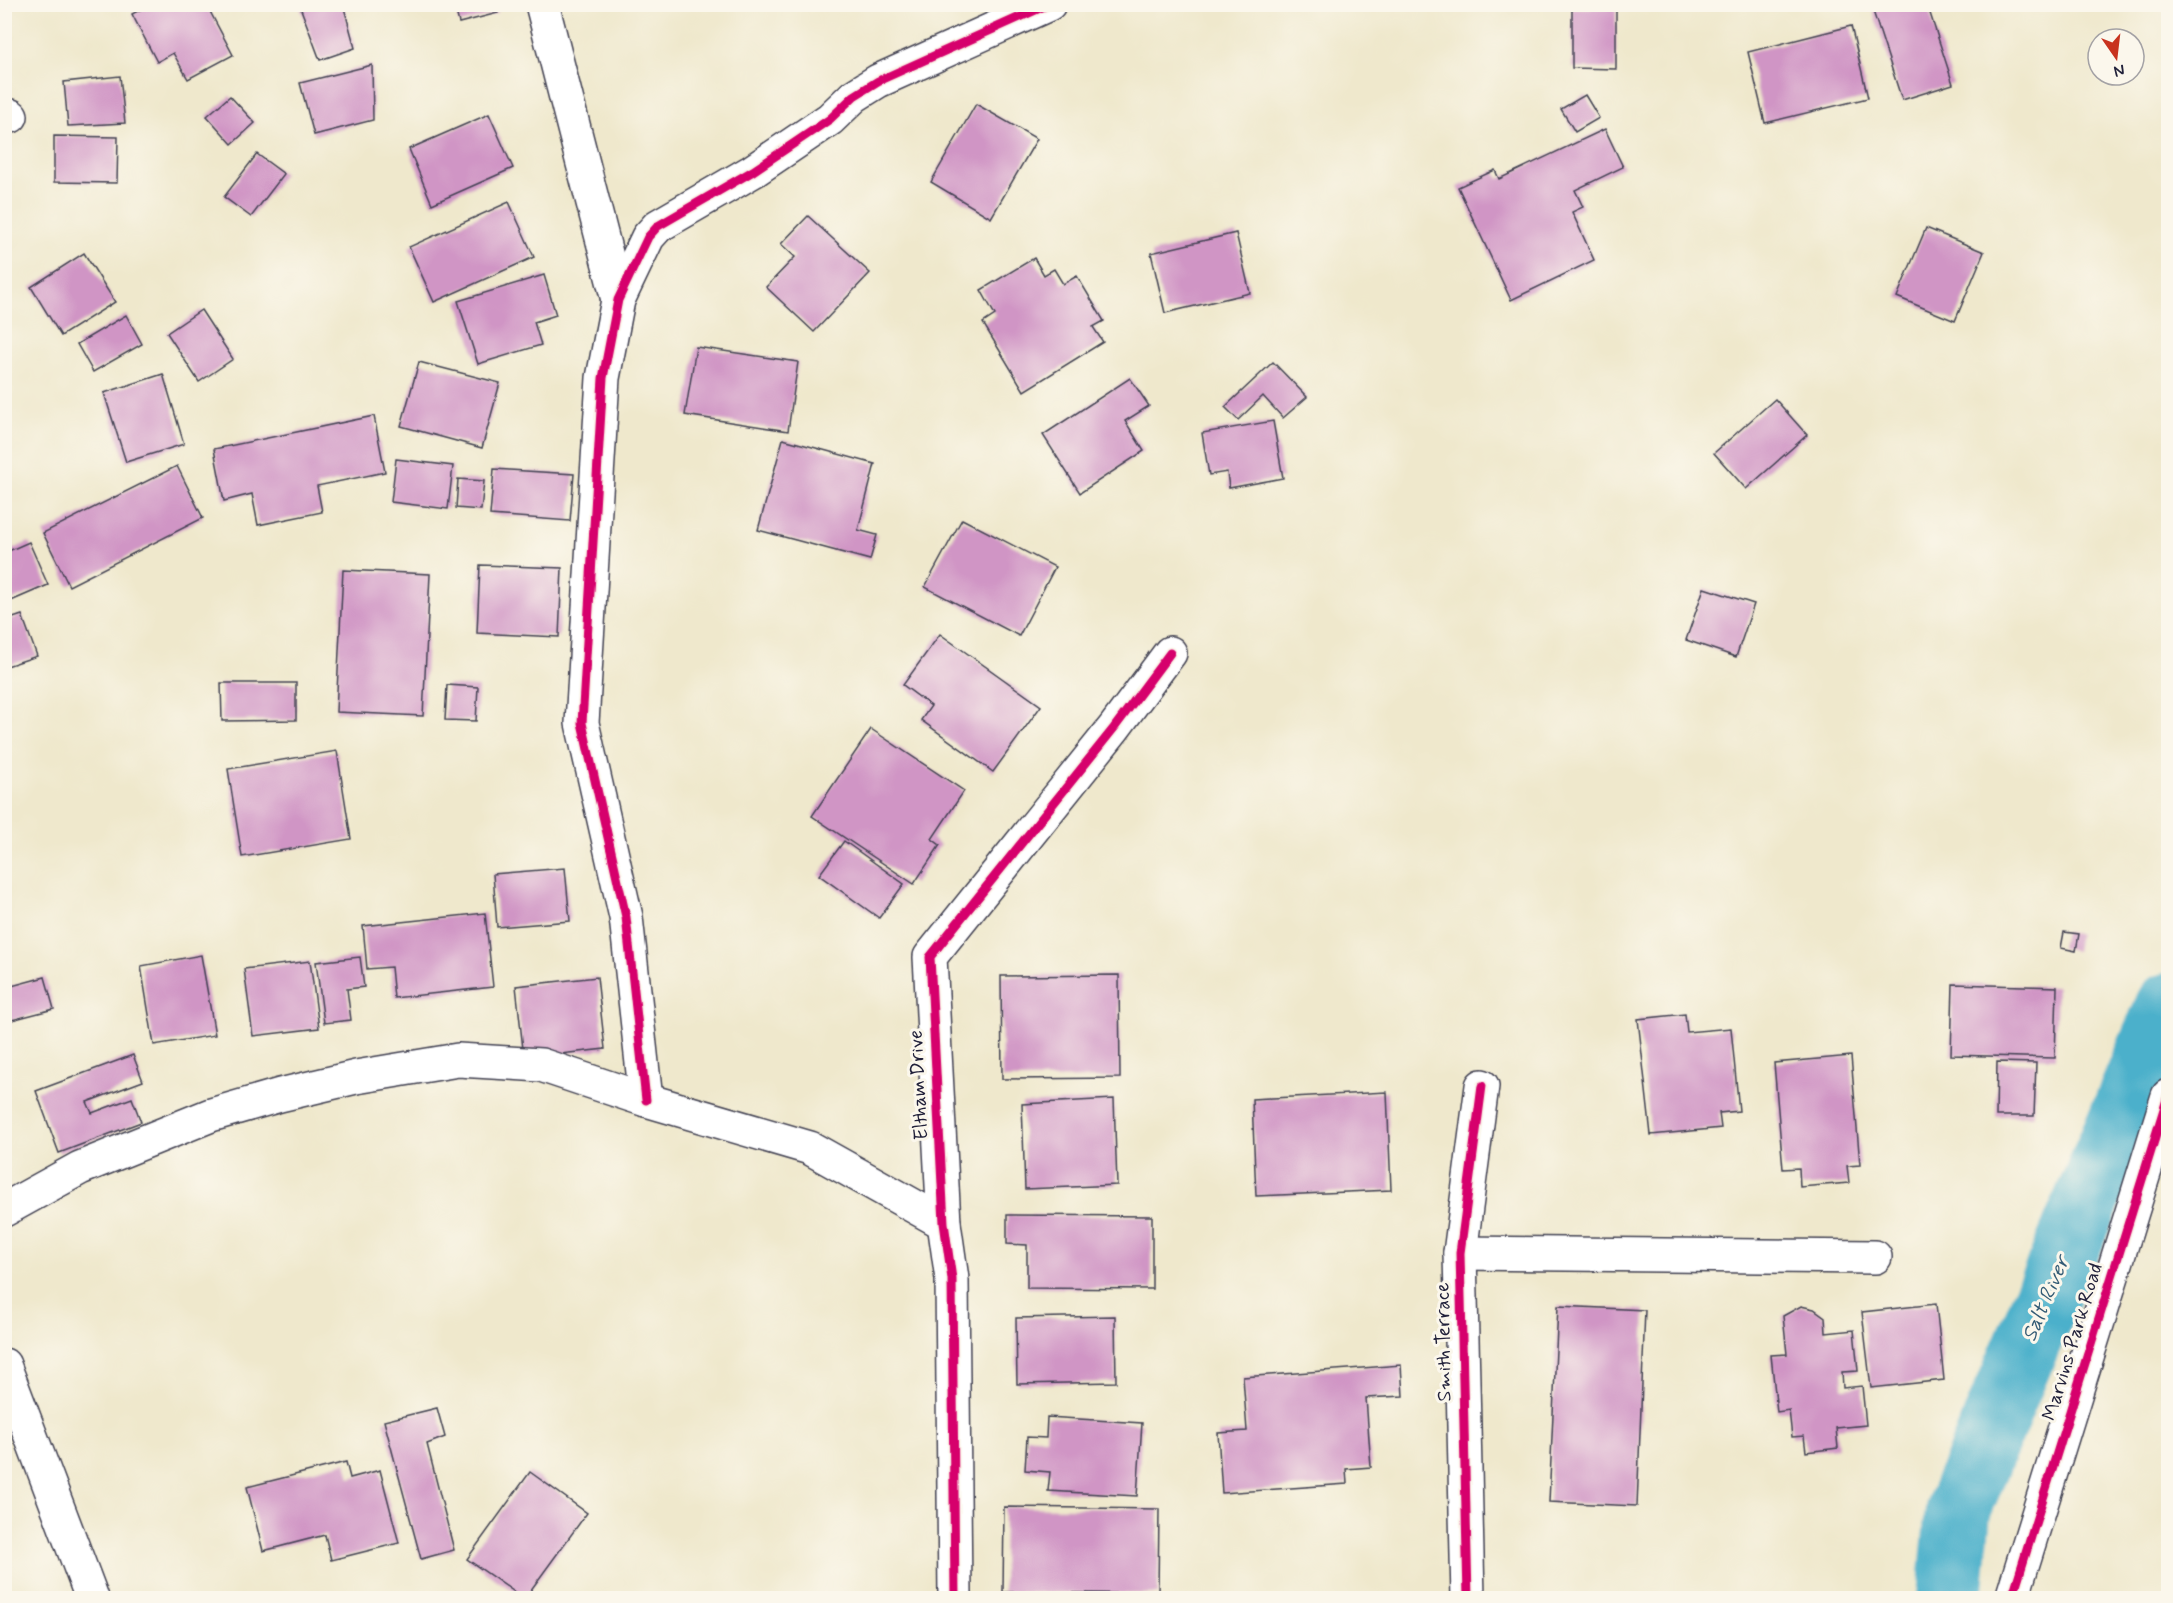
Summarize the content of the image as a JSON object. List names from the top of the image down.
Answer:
{
  "streets": {
    "street": ["Eltham Drive", "Smith Terrace", "Marvins Park Road"]
  },
  "water": ["Salt River"],
  "north": "bottom"
}
